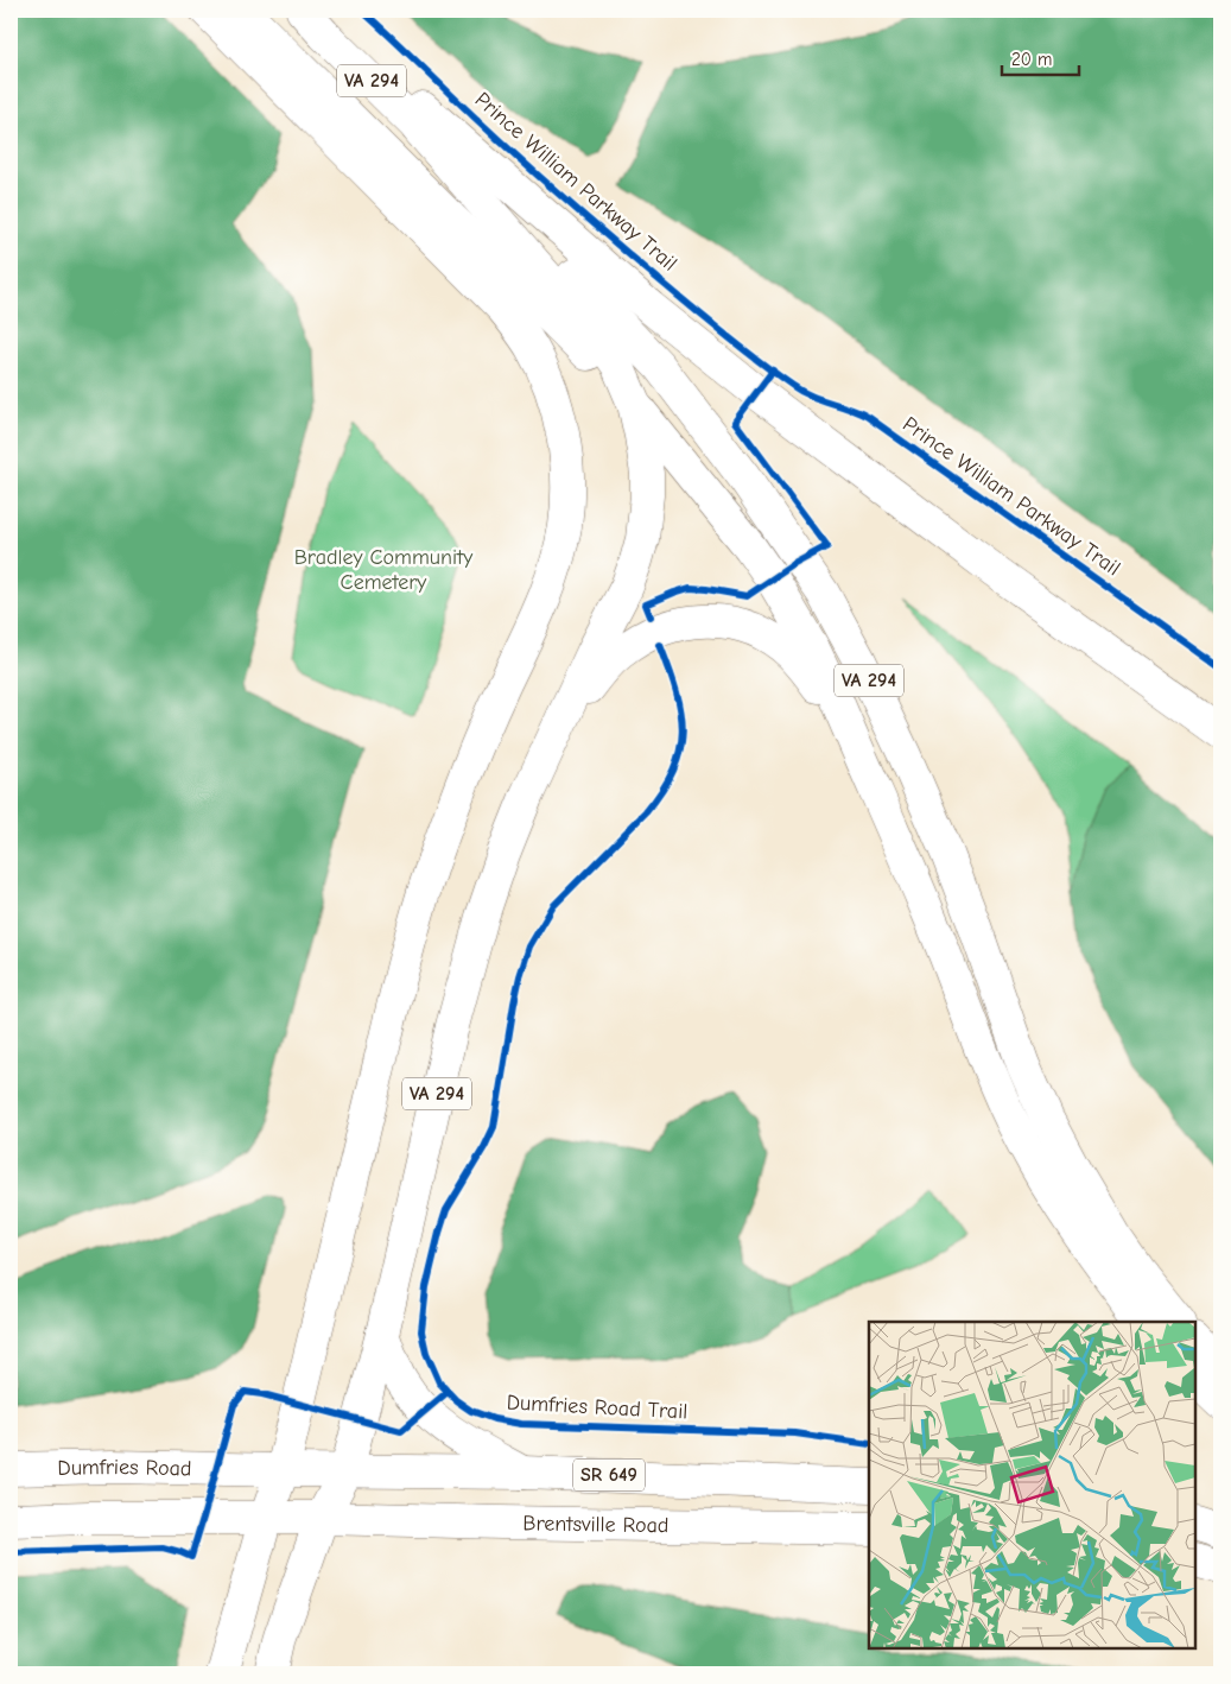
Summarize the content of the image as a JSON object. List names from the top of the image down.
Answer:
{
  "streets": {
    "main road": [
      "VA 294",
      "Dumfries Road",
      "SR 649",
      "Brentsville Road"
    ],
    "cycle path": ["Prince William Parkway Trail", "Dumfries Road Trail"]
  },
  "crossings": [
    ["VA 294", "Dumfries Road"],
    ["VA 294", "SR 649"],
    ["VA 294", "Brentsville Road"],
    ["Dumfries Road", "SR 649"]
  ],
  "parks": ["Bradley Community Cemetery"],
  "scale_bar": "20 m"
}
